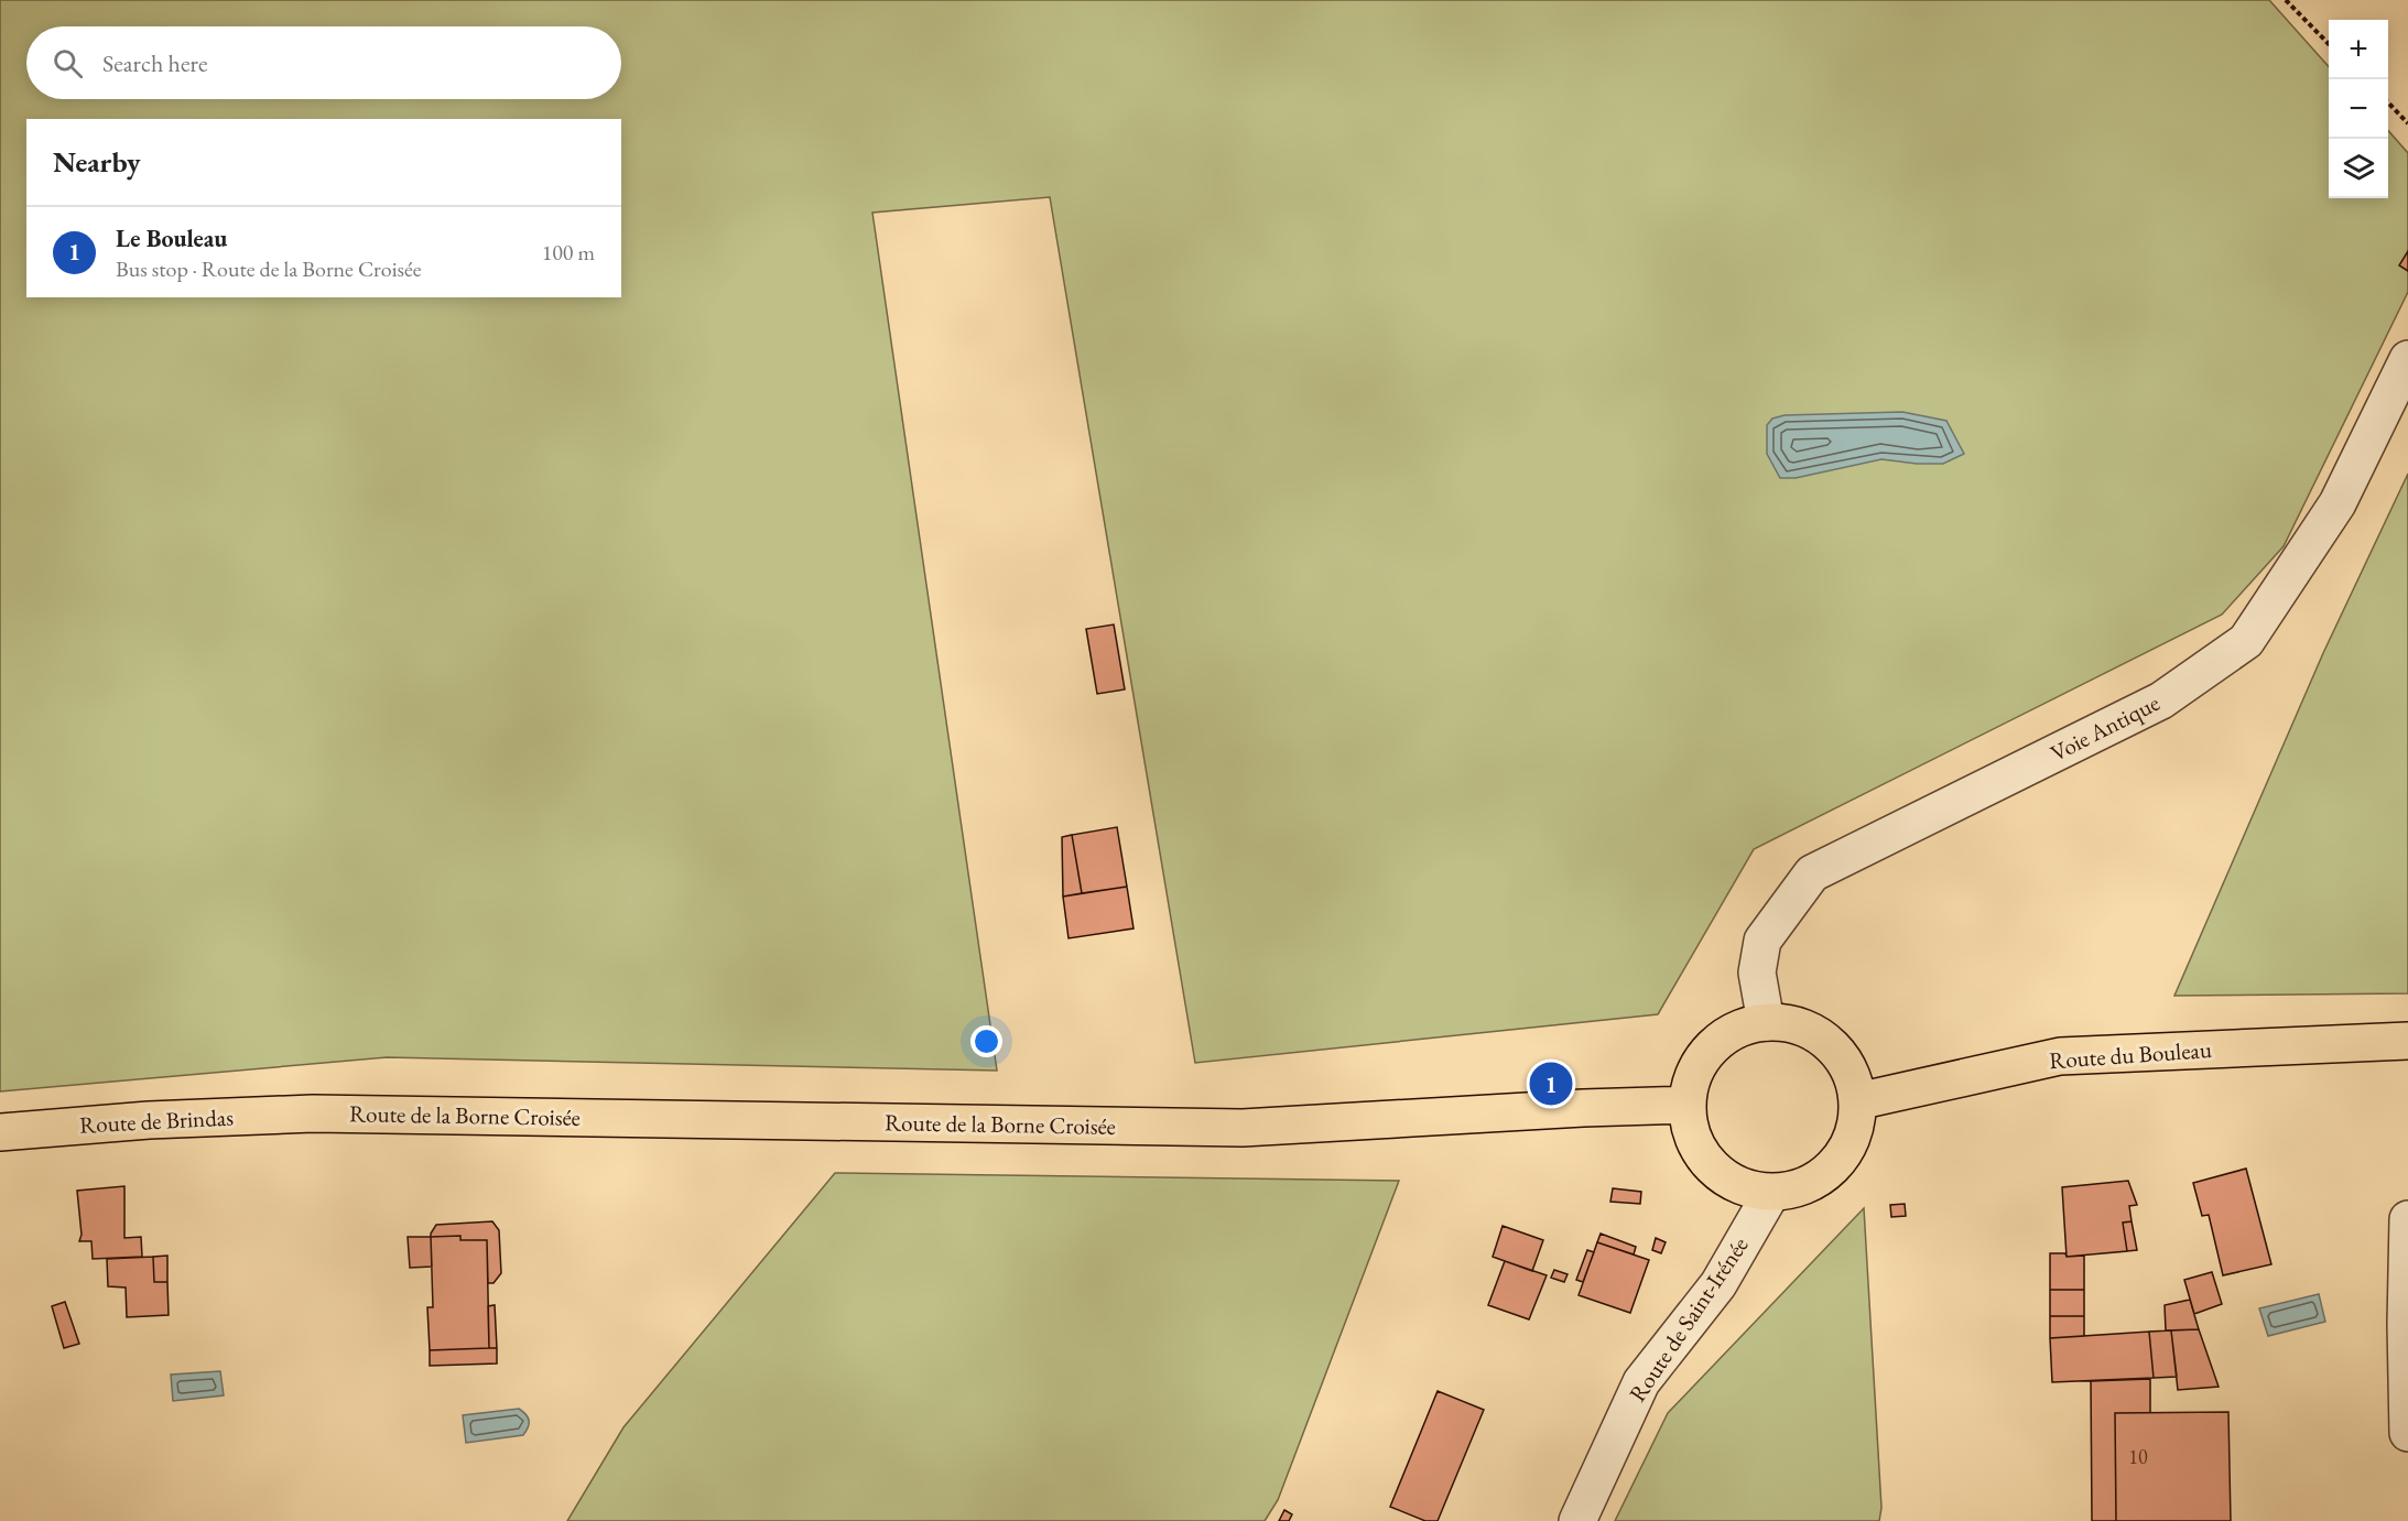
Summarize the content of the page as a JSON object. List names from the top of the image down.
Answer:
{
  "streets": {
    "main road": ["Route du Bouleau", "Route de la Borne Croisée", "Route de Brindas"],
    "street": ["Voie Antique", "Route de Saint-Irénée"]
  },
  "crossings": [
    ["Voie Antique", "Route du Bouleau"],
    ["Voie Antique", "Route de la Borne Croisée"],
    ["Voie Antique", "Route de Saint-Irénée"],
    ["Route du Bouleau", "Route de la Borne Croisée"],
    ["Route du Bouleau", "Route de Saint-Irénée"],
    ["Route de la Borne Croisée", "Route de Brindas"],
    ["Route de la Borne Croisée", "Route de Saint-Irénée"]
  ],
  "house_numbers": ["10"],
  "page": {
    "map_buttons": ["+", "−"],
    "search": "Search here",
    "heading": "Nearby",
    "list": [
      {
        "mark": "1",
        "name": "Le Bouleau",
        "note": "Bus stop · Route de la Borne Croisée",
        "value": "100 m"
      }
    ],
    "pins": "1"
  }
}
